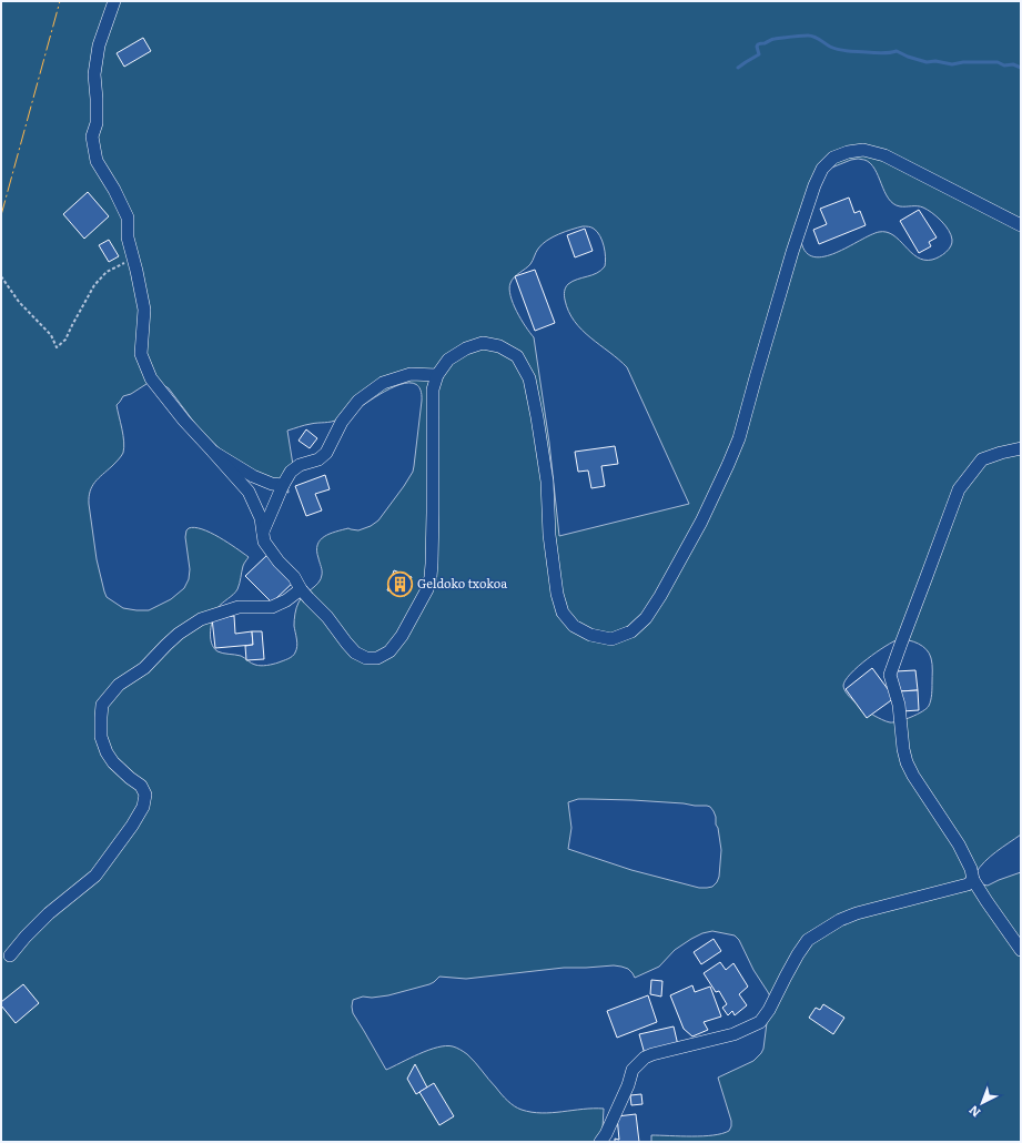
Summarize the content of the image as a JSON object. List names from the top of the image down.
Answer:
{
  "places": {
    "building": ["Geldoko txokoa"]
  },
  "north": "bottom left"
}
